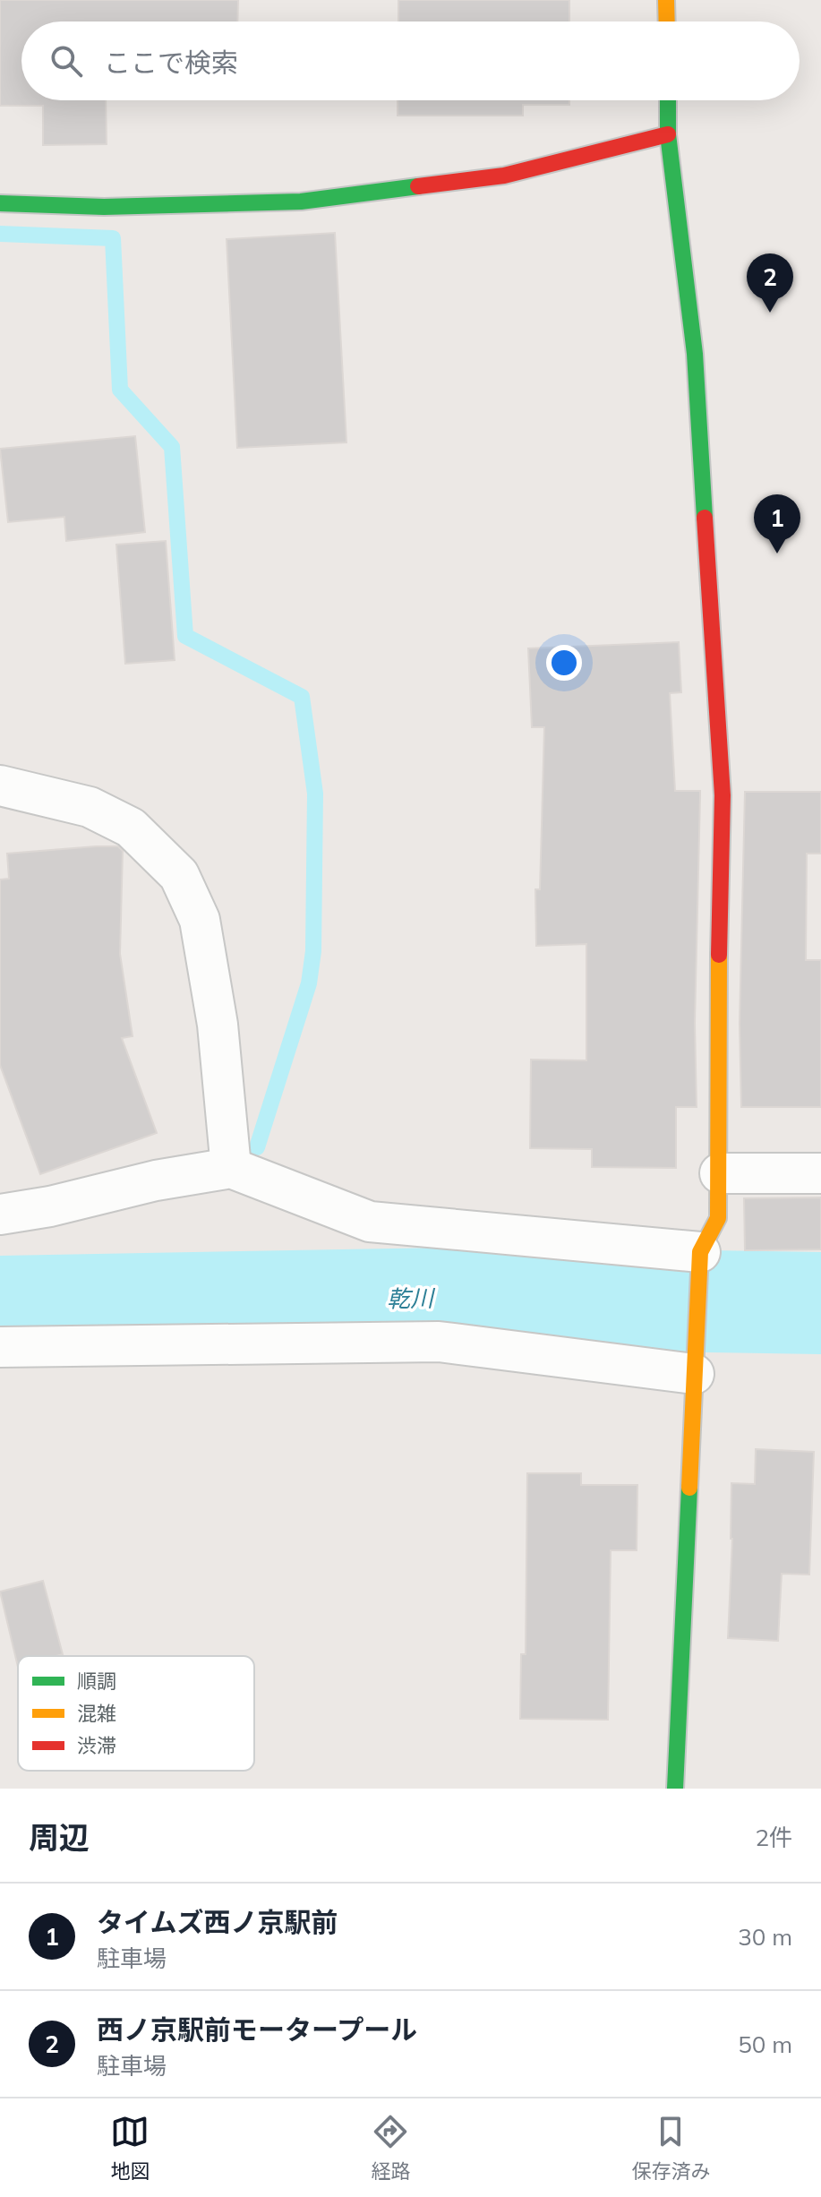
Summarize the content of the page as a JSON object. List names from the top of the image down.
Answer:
{
  "water": ["乾川"],
  "legend": ["順調", "混雑", "渋滞"],
  "page": {
    "search": "ここで検索",
    "pins": ["2", "1"],
    "heading": ["周辺", "2件"],
    "list": [
      {
        "mark": "1",
        "name": "タイムズ西ノ京駅前",
        "note": "駐車場",
        "value": "30 m"
      },
      {
        "mark": "2",
        "name": "西ノ京駅前モータープール",
        "note": "駐車場",
        "value": "50 m"
      }
    ],
    "nav": ["地図", "経路", "保存済み"]
  }
}
